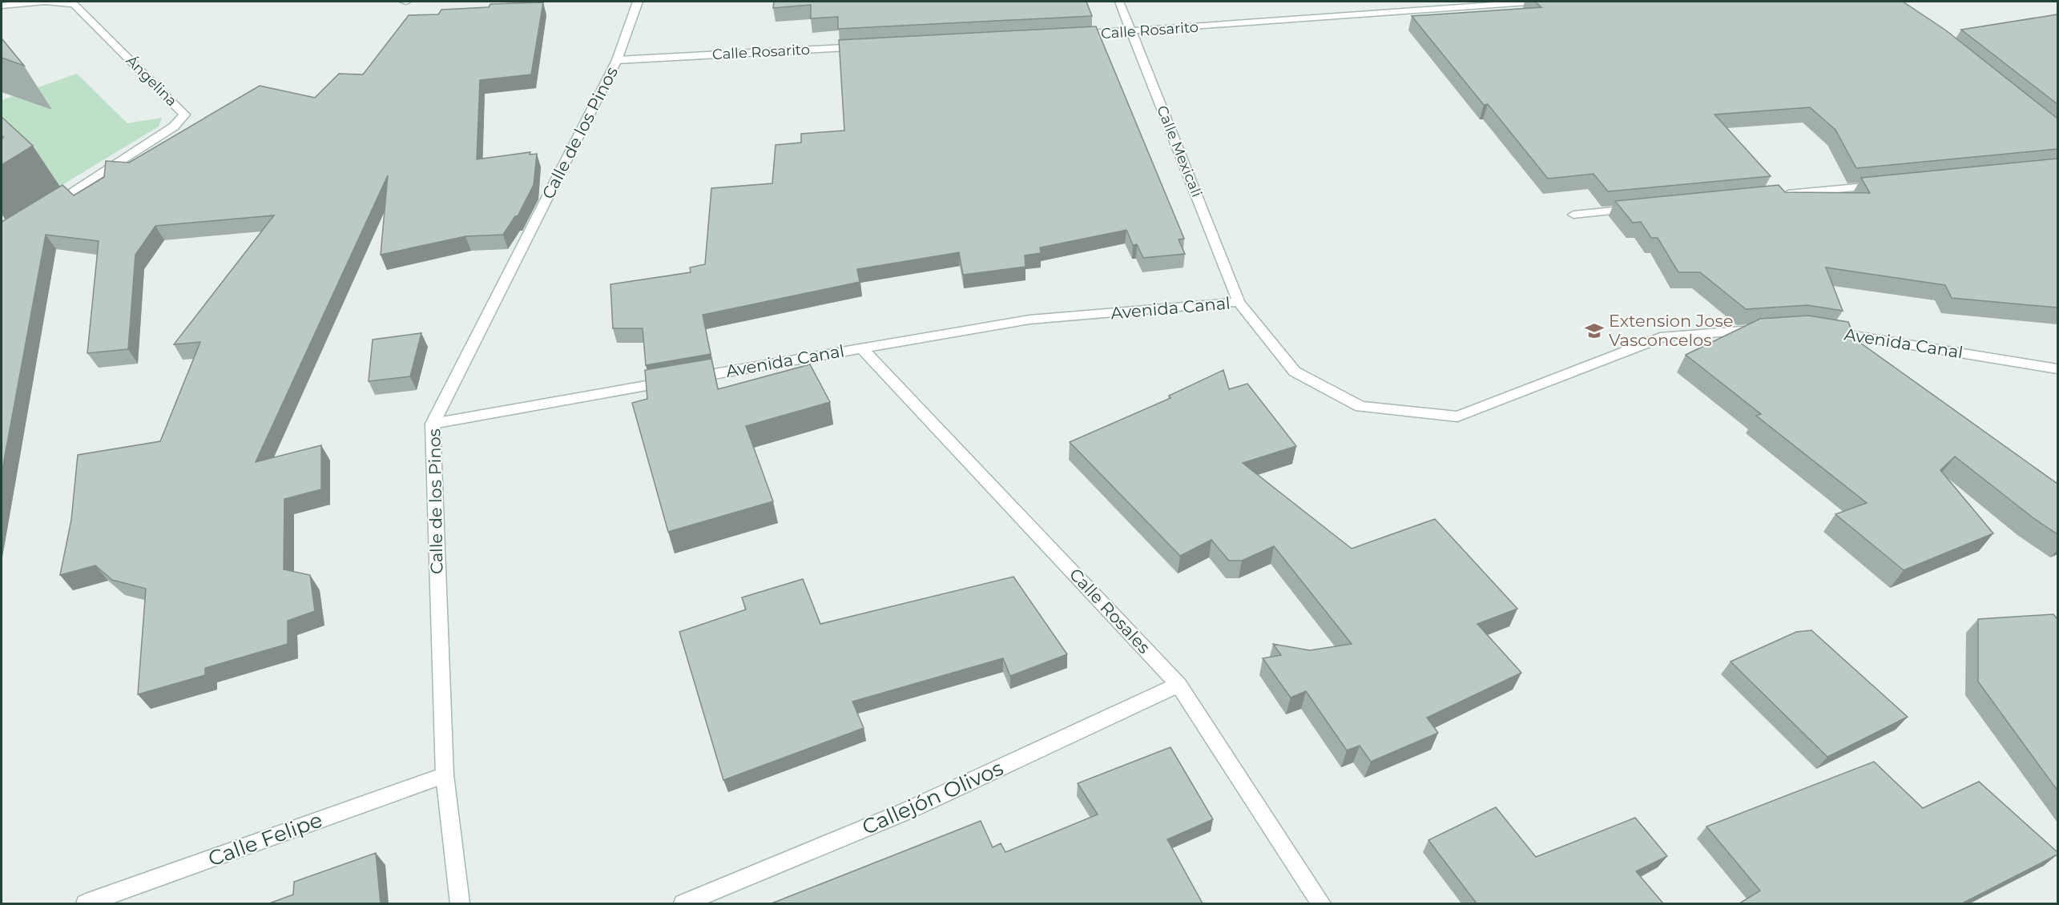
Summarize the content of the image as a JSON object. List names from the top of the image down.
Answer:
{
  "streets": {
    "street": [
      "Calle Rosarito",
      "Ángelina",
      "Calle de los Pinos",
      "Calle Mexicali",
      "Avenida Canal",
      "Calle Rosales",
      "Callejón Olivos",
      "Calle Felipe"
    ]
  },
  "crossings": [
    ["Calle Rosarito", "Calle de los Pinos"],
    ["Calle Rosarito", "Calle Mexicali"],
    ["Calle de los Pinos", "Avenida Canal"],
    ["Calle de los Pinos", "Calle Felipe"],
    ["Calle Mexicali", "Avenida Canal"],
    ["Avenida Canal", "Calle Rosales"],
    ["Calle Rosales", "Callejón Olivos"]
  ],
  "places": {
    "school or university": ["Extension Jose Vasconcelos"]
  }
}
